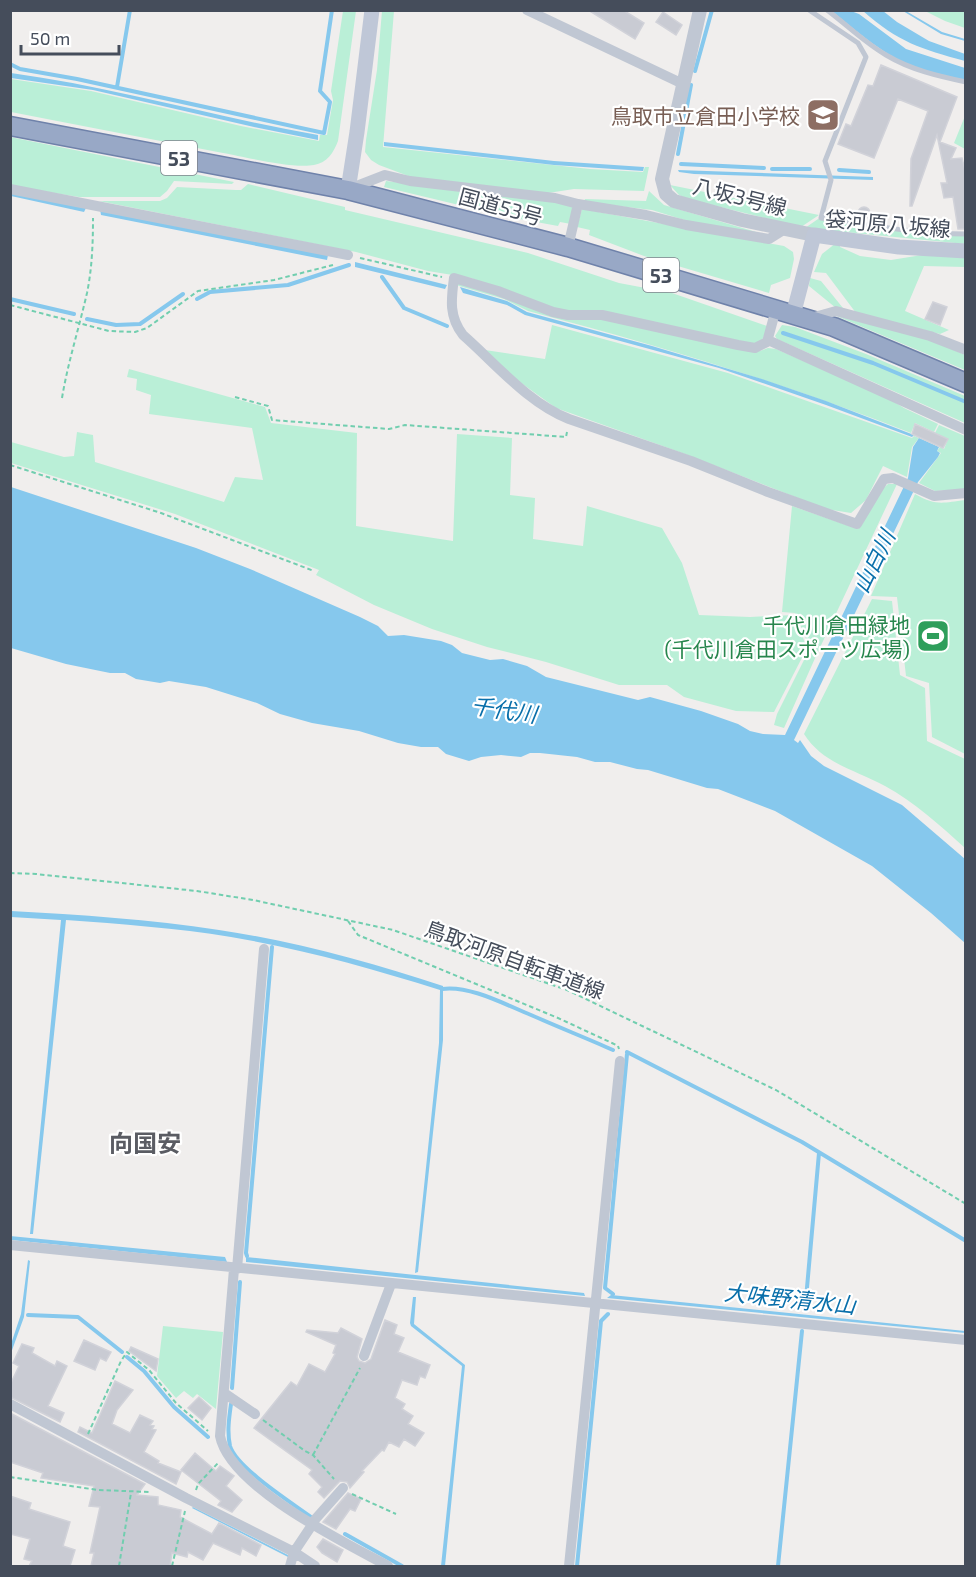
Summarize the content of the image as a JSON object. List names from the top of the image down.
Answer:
{
  "streets": {
    "highway": ["53", "国道53号"],
    "main road": ["袋河原八坂線"],
    "street": ["八坂3号線"],
    "path": ["鳥取河原自転車道線"]
  },
  "crossings": [
    ["八坂3号線", "袋河原八坂線"],
    ["国道53号", "袋河原八坂線"]
  ],
  "districts": ["向国安"],
  "water": ["山白川", "千代川", "大味野清水山"],
  "places": {
    "school or university": ["鳥取市立倉田小学校"],
    "sports": ["千代川倉田緑地 (千代川倉田スポーツ広場)"]
  },
  "scale_bar": "50 m"
}
